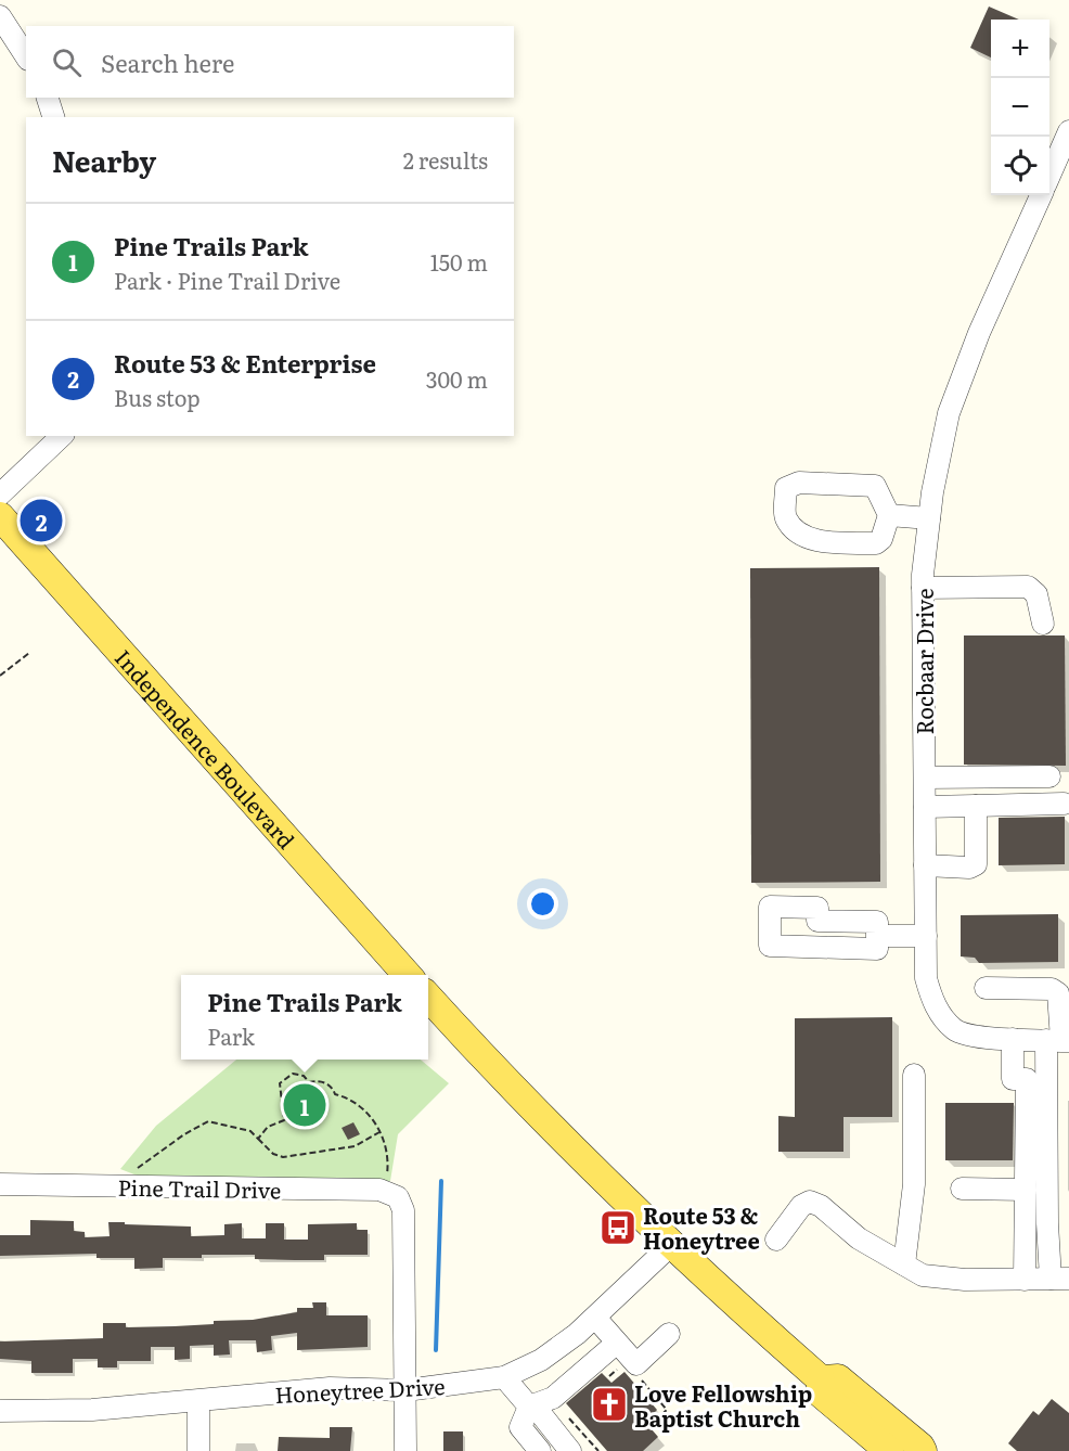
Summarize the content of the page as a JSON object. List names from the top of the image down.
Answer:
{
  "streets": {
    "main road": ["Independence Boulevard"],
    "street": ["Rocbaar Drive", "Pine Trail Drive", "Honeytree Drive"]
  },
  "places": {
    "bus stop": ["Route 53 & Honeytree"],
    "church": ["Love Fellowship Baptist Church"]
  },
  "page": {
    "map_buttons": ["+", "−"],
    "search": "Search here",
    "heading": ["Nearby", "2 results"],
    "list": [
      {
        "mark": "1",
        "name": "Pine Trails Park",
        "note": "Park · Pine Trail Drive",
        "value": "150 m"
      },
      {
        "mark": "2",
        "name": "Route 53 & Enterprise",
        "note": "Bus stop",
        "value": "300 m"
      }
    ],
    "pins": ["2", "1"],
    "popup": ["Pine Trails Park", "Park"]
  }
}
